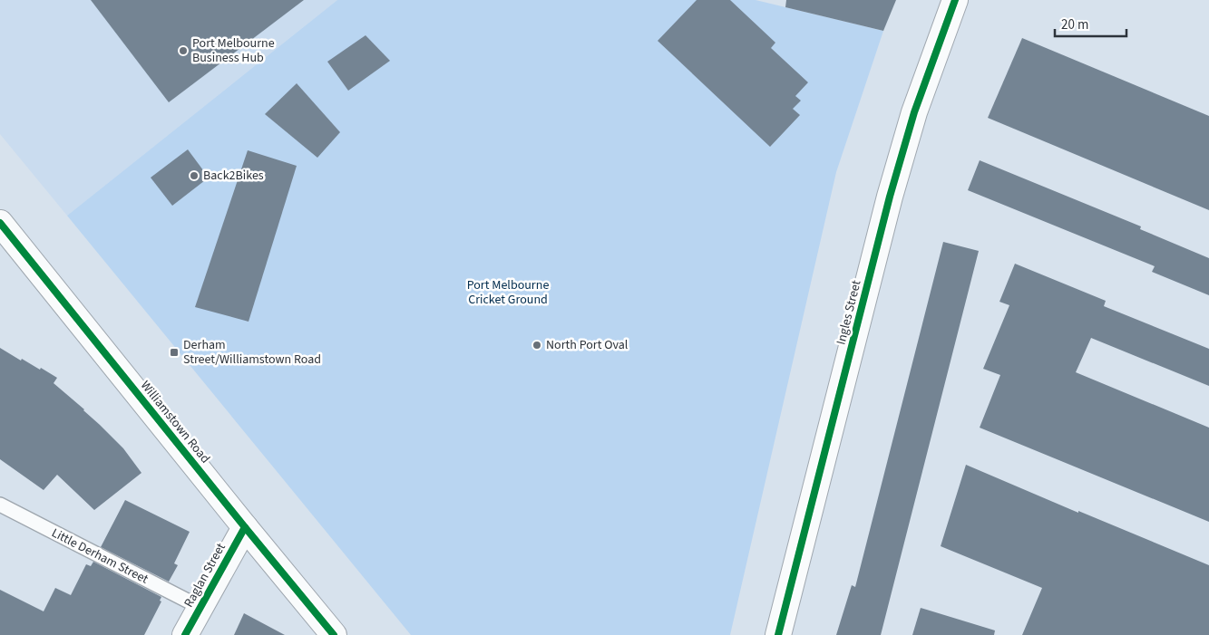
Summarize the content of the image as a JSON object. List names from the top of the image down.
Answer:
{
  "streets": {
    "street": ["Ingles Street", "Williamstown Road", "Raglan Street"],
    "lane": ["Little Derham Street"]
  },
  "crossings": [
    ["Williamstown Road", "Raglan Street"],
    ["Little Derham Street", "Raglan Street"]
  ],
  "parks": ["Port Melbourne Cricket Ground"],
  "places": {
    "other": ["Port Melbourne Business Hub", "Back2Bikes", "North Port Oval"],
    "transit": ["Derham Street/Williamstown Road"]
  },
  "scale_bar": "20 m"
}
